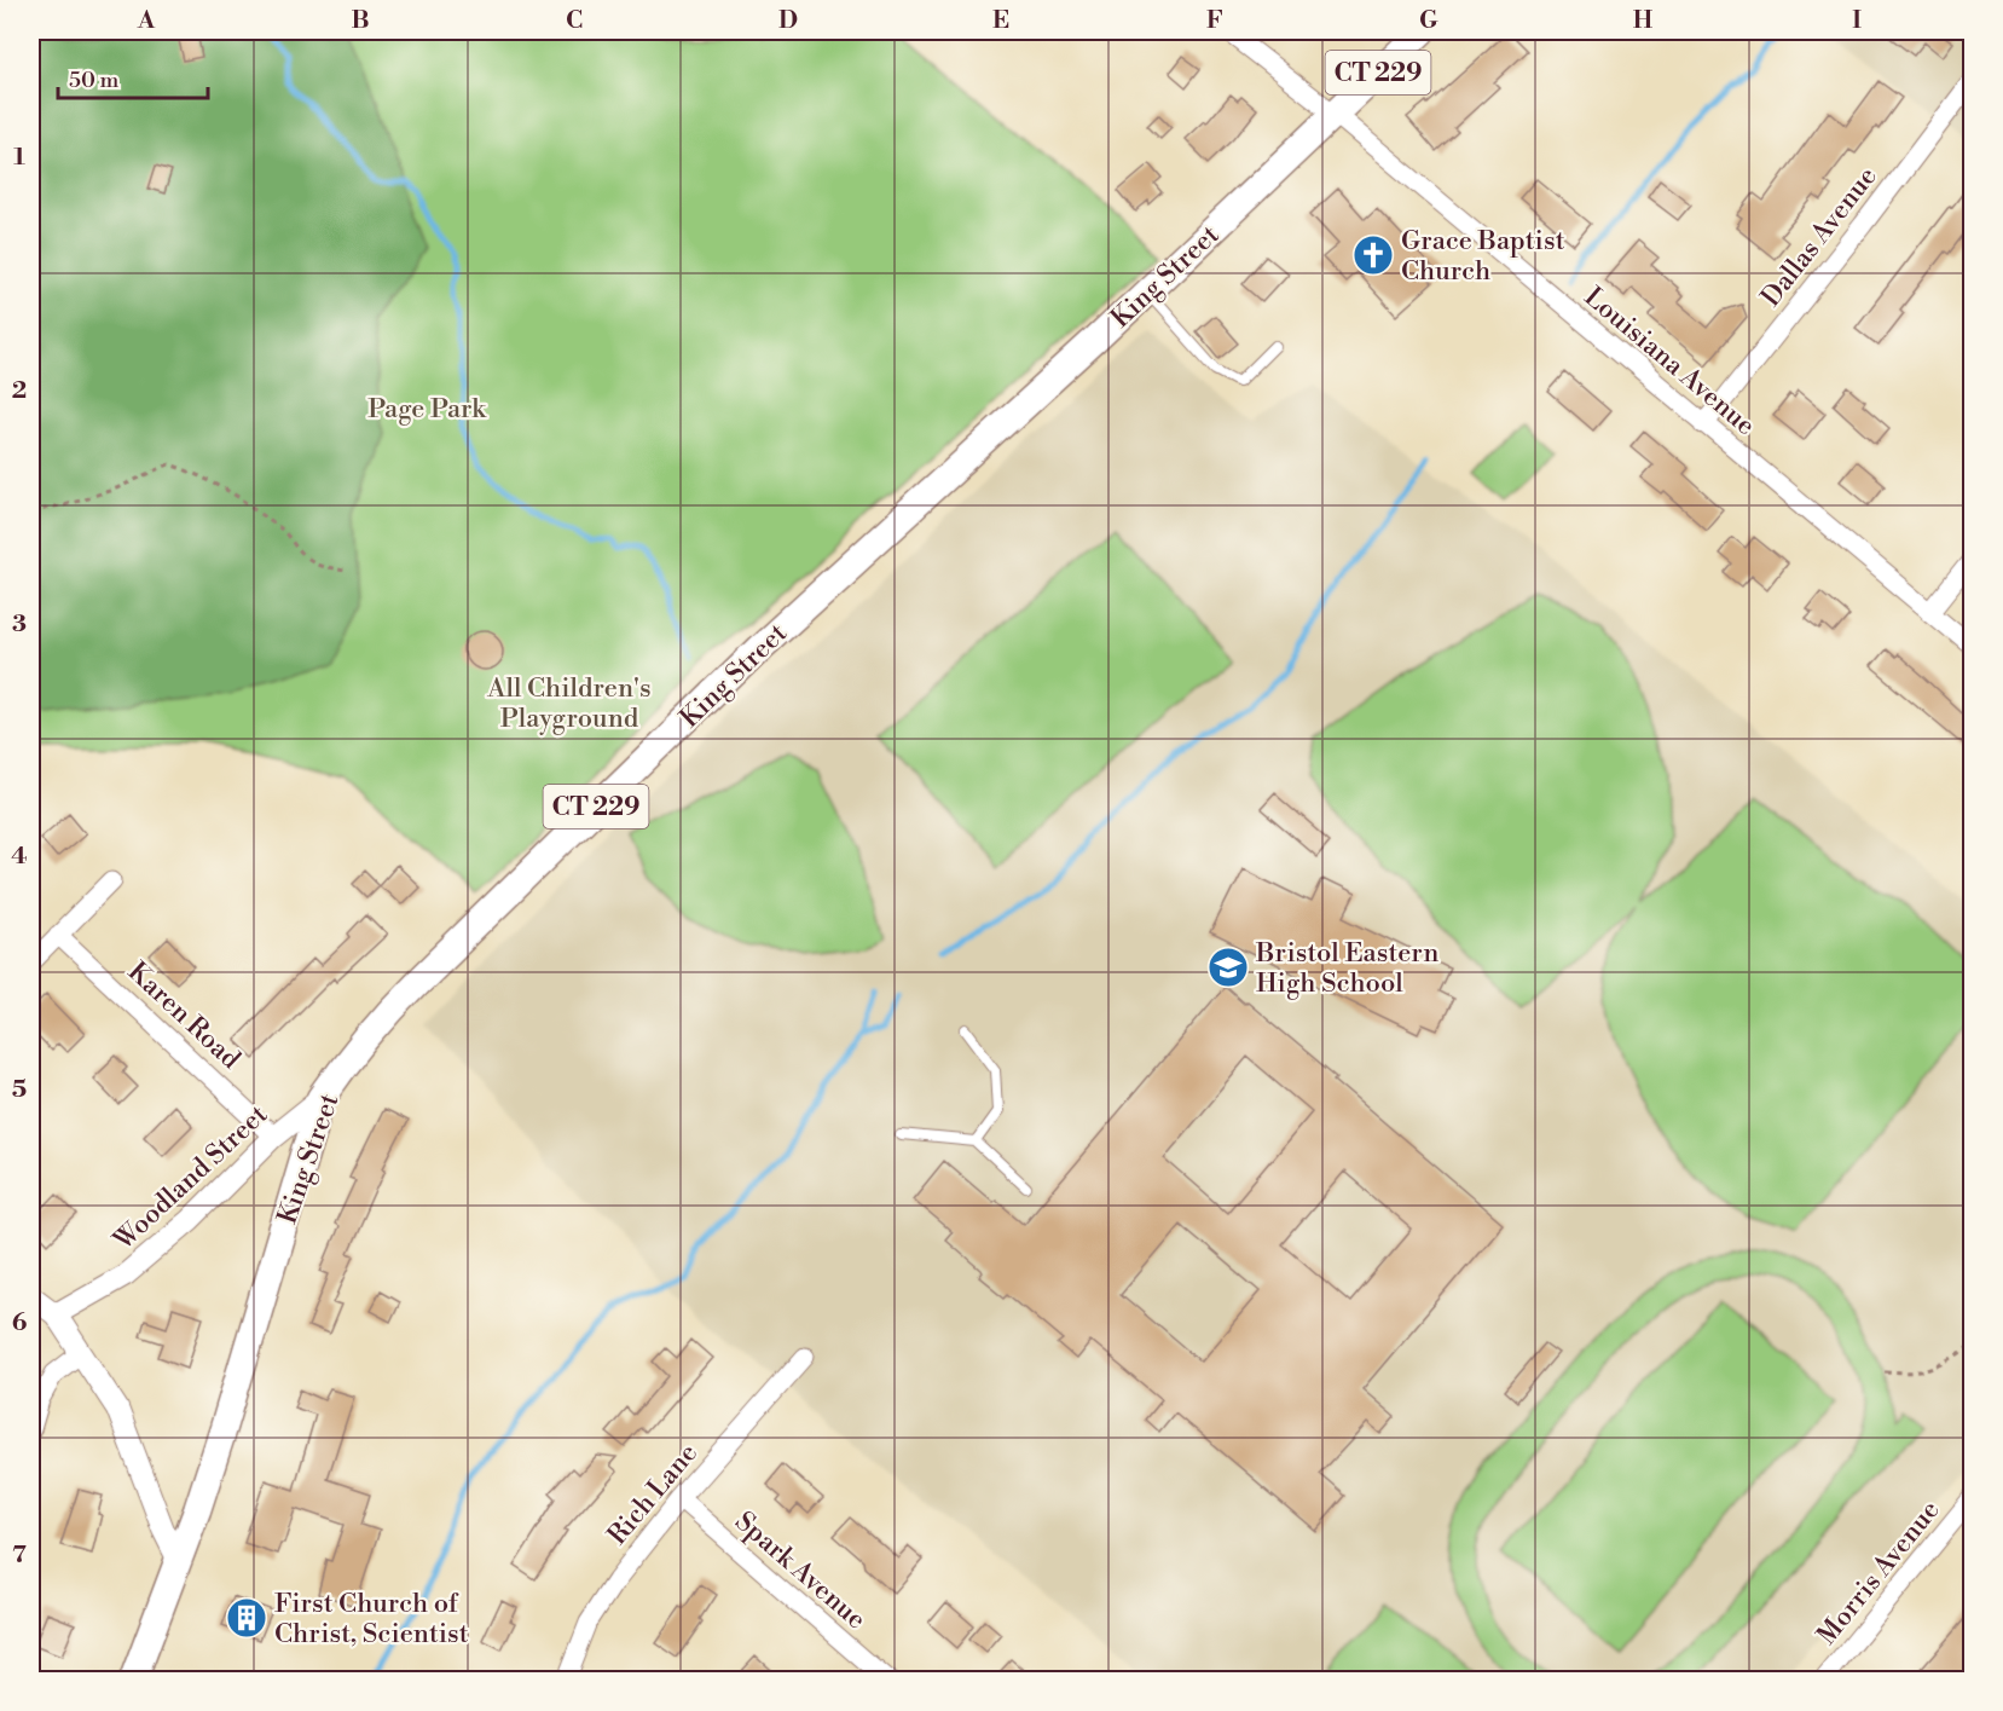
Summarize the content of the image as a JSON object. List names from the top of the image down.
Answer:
{
  "streets": {
    "main road": ["CT 229", "King Street"],
    "street": [
      "Dallas Avenue",
      "Louisiana Avenue",
      "Karen Road",
      "Woodland Street",
      "Rich Lane",
      "Spark Avenue",
      "Morris Avenue"
    ]
  },
  "crossings": [
    ["Dallas Avenue", "Louisiana Avenue"],
    ["King Street", "Louisiana Avenue"],
    ["King Street", "Woodland Street"],
    ["Karen Road", "Woodland Street"],
    ["Rich Lane", "Spark Avenue"]
  ],
  "parks": ["Page Park", "All Children's Playground"],
  "places": {
    "church": ["Grace Baptist Church"],
    "school or university": ["Bristol Eastern High School"],
    "building": ["First Church of Christ, Scientist"]
  },
  "scale_bar": "50 m",
  "grid": {
    "columns": [
      "A",
      "B",
      "C",
      "D",
      "E",
      "F",
      "G",
      "H",
      "I"
    ],
    "rows": [
      "1",
      "2",
      "3",
      "4",
      "5",
      "6",
      "7"
    ]
  }
}
